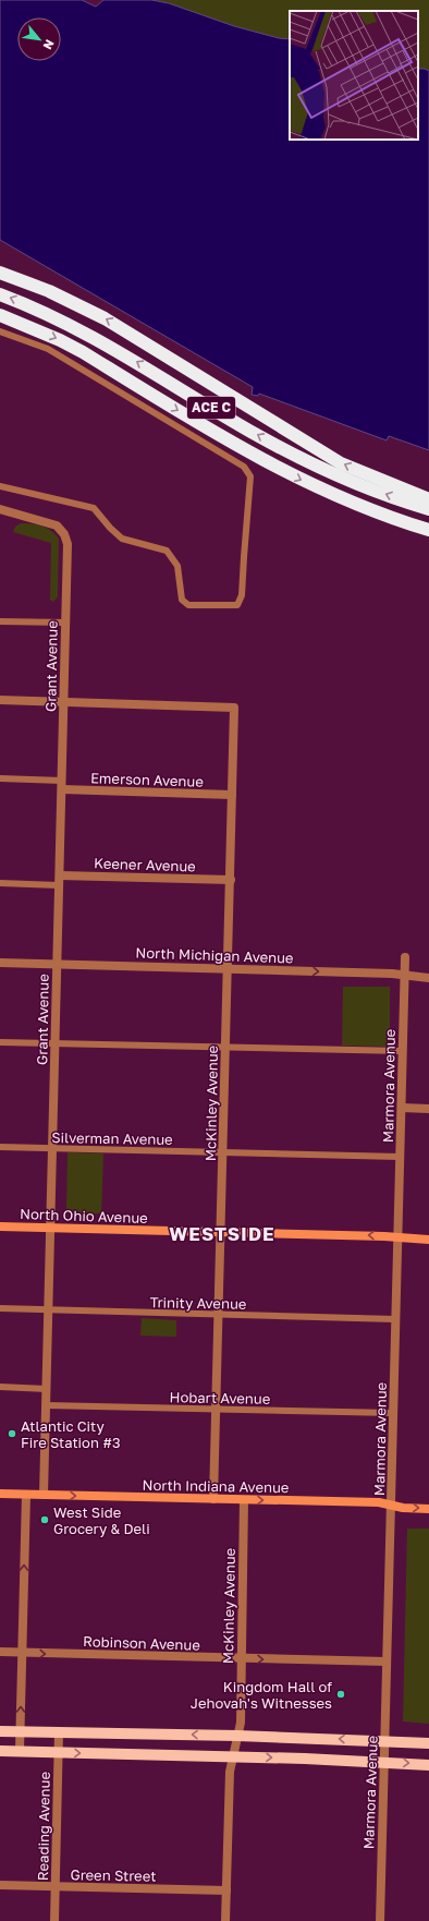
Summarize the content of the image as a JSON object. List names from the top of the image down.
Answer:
{
  "streets": {
    "highway": ["ACE C"],
    "street": [
      "Grant Avenue",
      "Emerson Avenue",
      "Keener Avenue",
      "North Michigan Avenue",
      "Marmora Avenue",
      "McKinley Avenue",
      "North Ohio Avenue",
      "North Indiana Avenue",
      "Robinson Avenue",
      "Reading Avenue",
      "Green Street"
    ],
    "lane": ["Silverman Avenue", "Trinity Avenue", "Hobart Avenue"]
  },
  "crossings": [
    ["Grant Avenue", "Emerson Avenue"],
    ["Grant Avenue", "Keener Avenue"],
    ["Grant Avenue", "North Michigan Avenue"],
    ["Grant Avenue", "McKinley Avenue"],
    ["Grant Avenue", "Silverman Avenue"],
    ["Grant Avenue", "North Ohio Avenue"],
    ["Grant Avenue", "Trinity Avenue"],
    ["Grant Avenue", "Hobart Avenue"],
    ["Grant Avenue", "North Indiana Avenue"],
    ["Emerson Avenue", "McKinley Avenue"],
    ["Keener Avenue", "McKinley Avenue"],
    ["North Michigan Avenue", "Marmora Avenue"],
    ["North Michigan Avenue", "McKinley Avenue"],
    ["Marmora Avenue", "Silverman Avenue"],
    ["Marmora Avenue", "North Ohio Avenue"],
    ["Marmora Avenue", "Trinity Avenue"],
    ["Marmora Avenue", "Hobart Avenue"],
    ["Marmora Avenue", "North Indiana Avenue"],
    ["Marmora Avenue", "Robinson Avenue"],
    ["McKinley Avenue", "Silverman Avenue"],
    ["McKinley Avenue", "North Ohio Avenue"],
    ["McKinley Avenue", "Trinity Avenue"],
    ["McKinley Avenue", "Hobart Avenue"],
    ["McKinley Avenue", "North Indiana Avenue"],
    ["McKinley Avenue", "Robinson Avenue"],
    ["McKinley Avenue", "Green Street"],
    ["Reading Avenue", "Green Street"]
  ],
  "one_way": [
    "North Michigan Avenue",
    "North Ohio Avenue",
    "North Indiana Avenue",
    "Robinson Avenue"
  ],
  "districts": ["WESTSIDE"],
  "places": ["Atlantic City Fire Station #3", "West Side Grocery & Deli", "Kingdom Hall of Jehovah's Witnesses"],
  "north": "bottom right"
}
